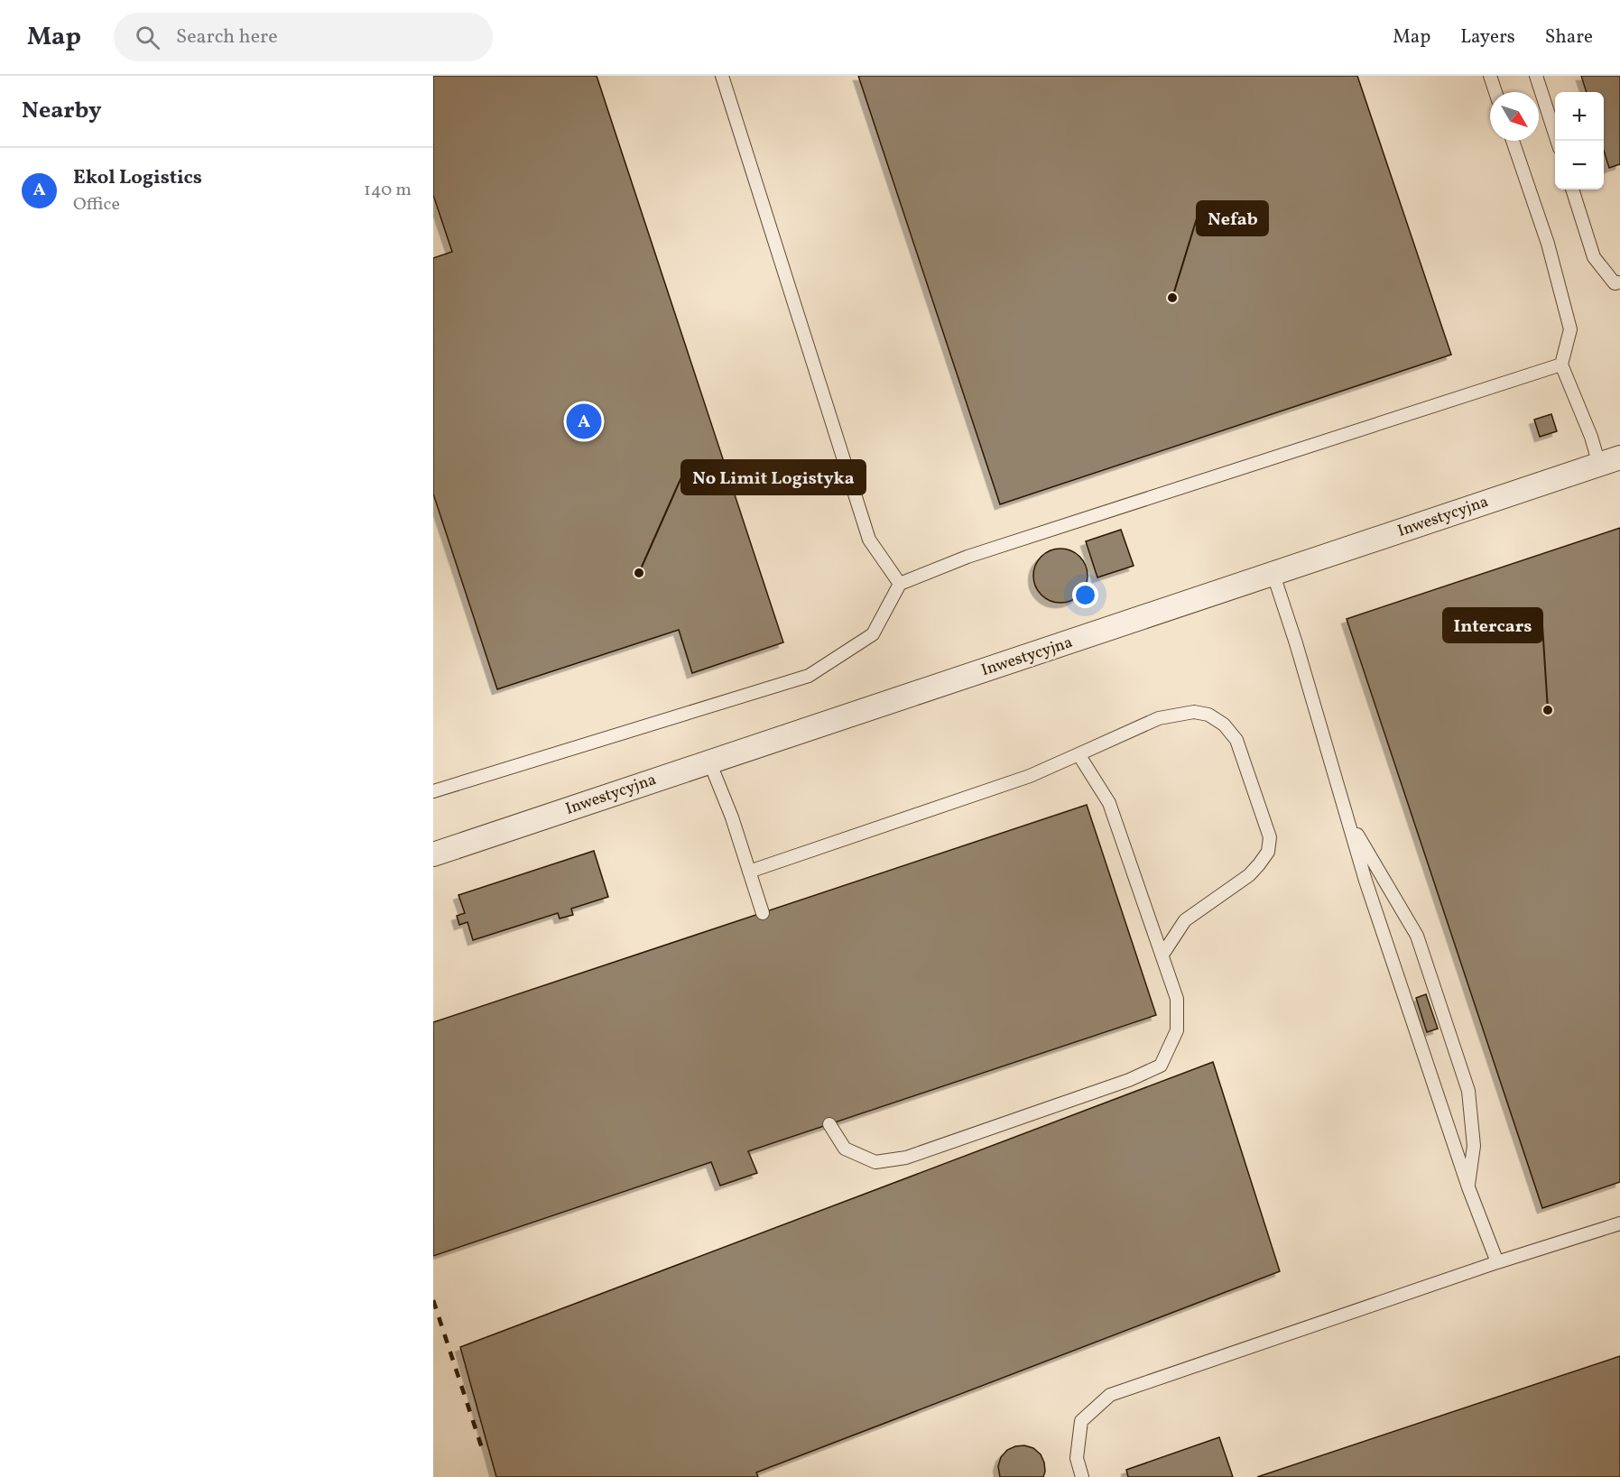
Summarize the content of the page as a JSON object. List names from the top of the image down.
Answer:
{
  "streets": {
    "street": ["Inwestycyjna"]
  },
  "places": ["Nefab", "No Limit Logistyka", "Intercars"],
  "north": "bottom right",
  "page": {
    "header": "Map",
    "search": "Search here",
    "nav": ["Map", "Layers", "Share"],
    "heading": "Nearby",
    "map_buttons": ["+", "−"],
    "list": [
      {
        "mark": "A",
        "name": "Ekol Logistics",
        "note": "Office",
        "value": "140 m"
      }
    ],
    "pins": "A"
  }
}
